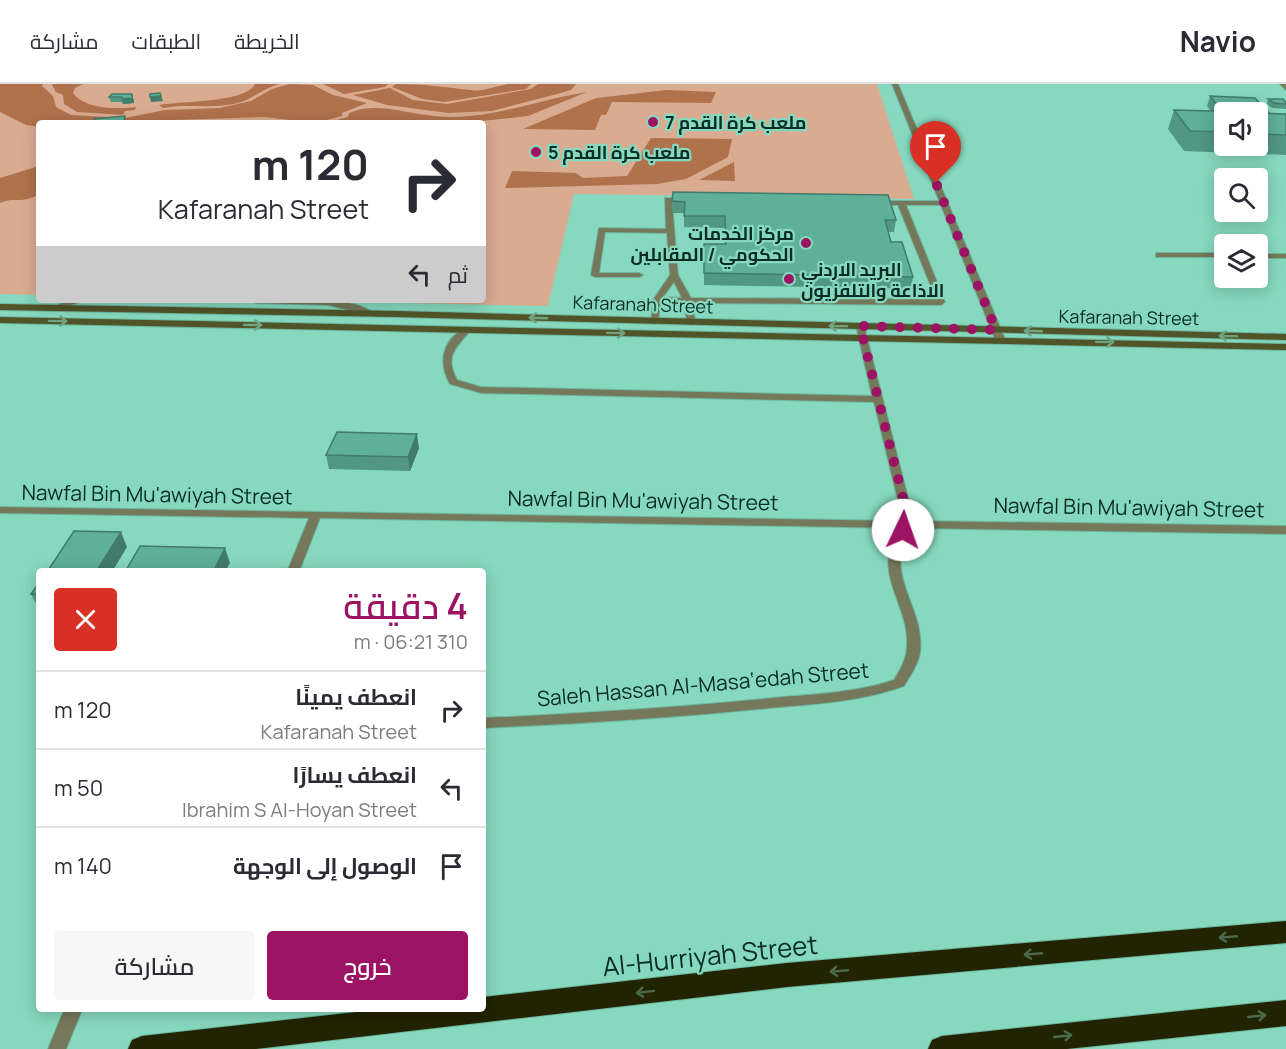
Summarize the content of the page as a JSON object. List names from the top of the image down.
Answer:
{
  "streets": {
    "highway": ["Al-Hurriyah Street"],
    "street": ["Kafaranah Street", "Nawfal Bin Mu'awiyah Street", "Saleh Hassan Al-Masa‘edah Street"]
  },
  "crossings": [
    ["Nawfal Bin Mu'awiyah Street", "Saleh Hassan Al-Masa‘edah Street"]
  ],
  "places": [
    "ملعب كرة القدم 7",
    "ملعب كرة القدم 5",
    "مركز الخدمات الحكومي / المقابلين",
    "البريد الاردني الاذاعة والتلفزيون"
  ],
  "page": {
    "header": "Navio",
    "nav": ["الخريطة", "الطبقات", "مشاركة"],
    "turn": ["120 m", "Kafaranah Street"],
    "then": "ثم",
    "heading": ["4 دقيقة", "310 m · 06:21"],
    "list": [
      {
        "name": "انعطف يمينًا",
        "note": "Kafaranah Street",
        "value": "120 m"
      },
      {
        "name": "انعطف يسارًا",
        "note": "Ibrahim S Al-Hoyan Street",
        "value": "50 m"
      },
      {
        "name": "الوصول إلى الوجهة",
        "value": "140 m"
      }
    ],
    "buttons": ["خروج", "مشاركة"]
  }
}
